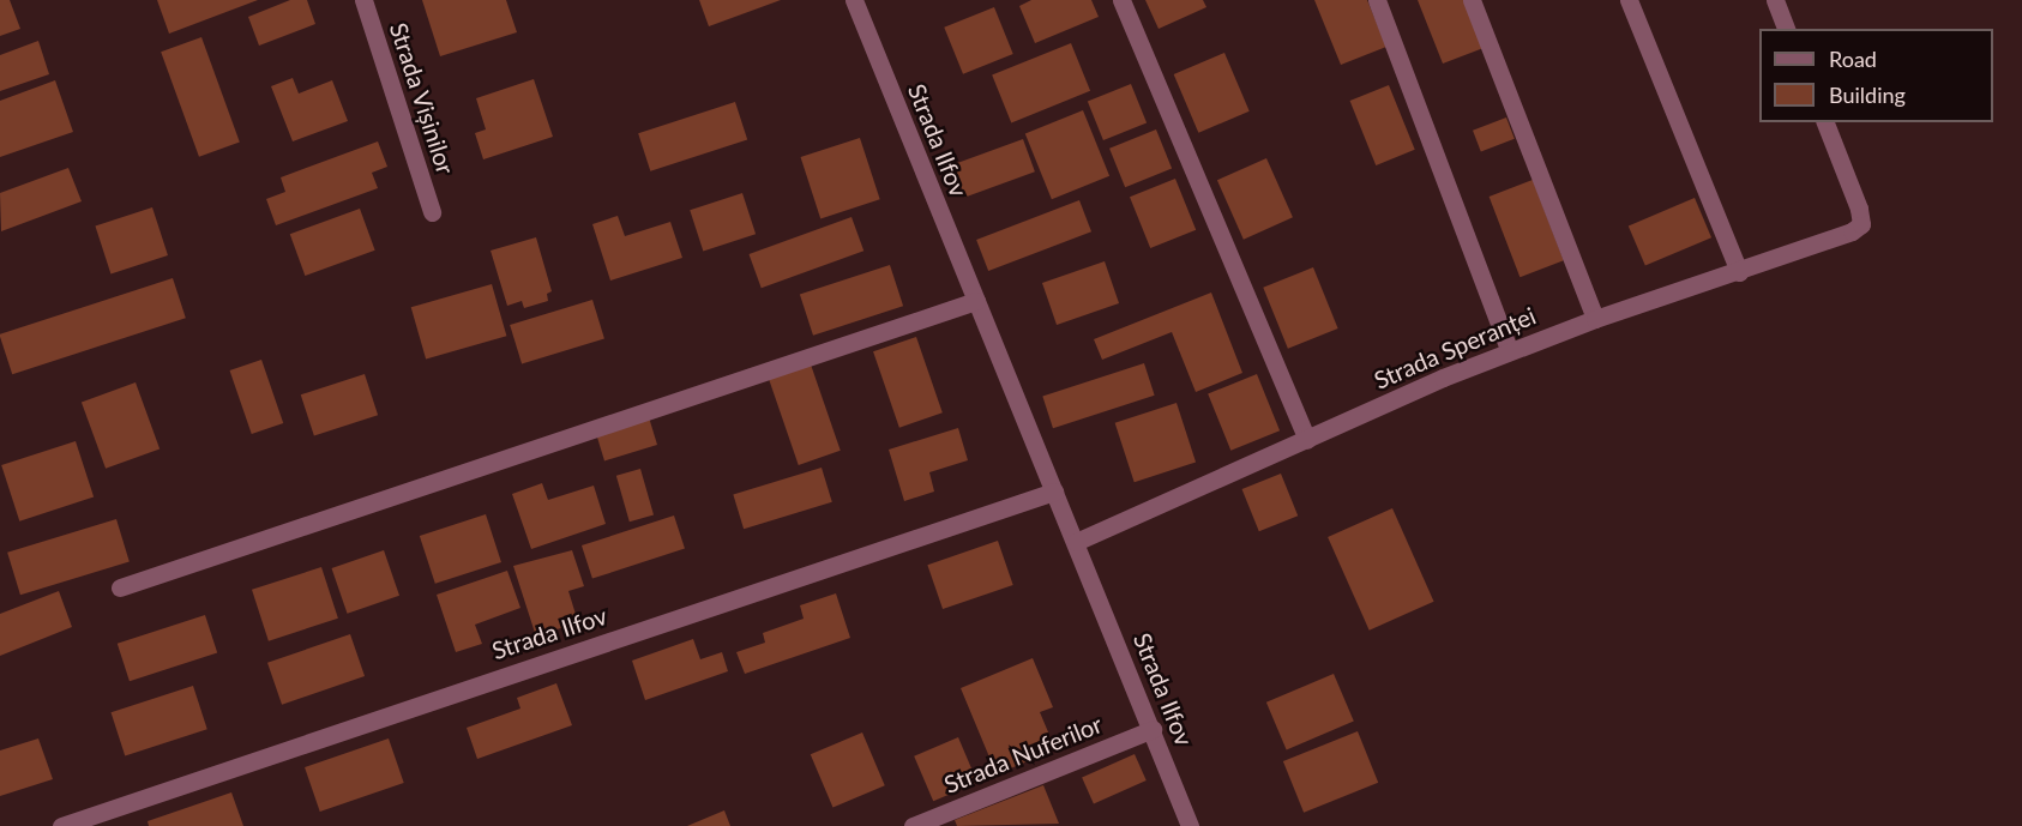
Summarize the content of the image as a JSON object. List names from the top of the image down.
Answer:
{
  "streets": {
    "street": [
      "Strada Vișinilor",
      "Strada Ilfov",
      "Strada Speranței",
      "Strada Nuferilor"
    ]
  },
  "crossings": [
    ["Strada Ilfov", "Strada Speranței"],
    ["Strada Ilfov", "Strada Nuferilor"]
  ],
  "legend": ["Road", "Building"]
}
